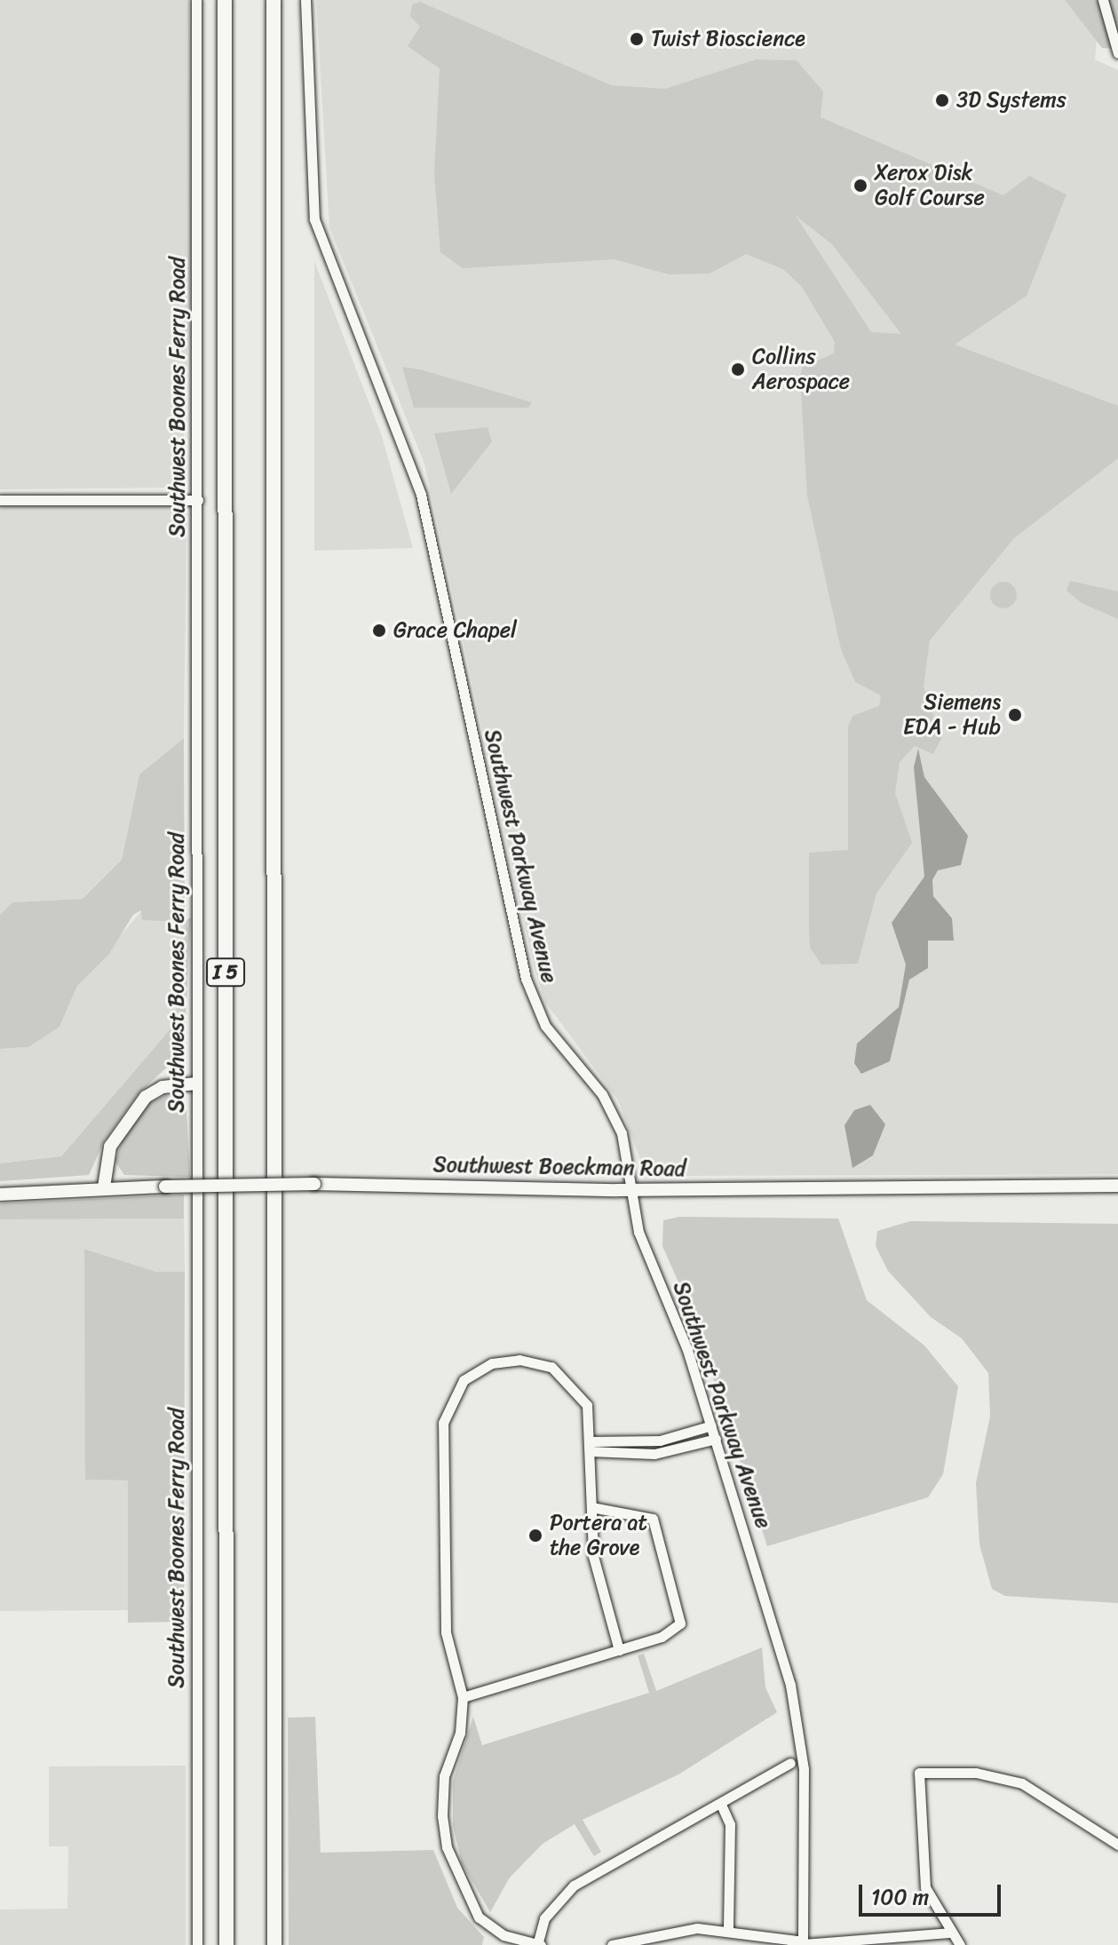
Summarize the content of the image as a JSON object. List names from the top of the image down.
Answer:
{
  "streets": {
    "highway": ["I 5"],
    "main road": ["Southwest Boeckman Road"],
    "street": ["Southwest Boones Ferry Road", "Southwest Parkway Avenue"]
  },
  "crossings": [
    ["Southwest Parkway Avenue", "Southwest Boeckman Road"]
  ],
  "places": [
    "Twist Bioscience",
    "3D Systems",
    "Xerox Disk Golf Course",
    "Collins Aerospace",
    "Grace Chapel",
    "Siemens EDA - Hub",
    "Portera at the Grove"
  ],
  "scale_bar": "100 m"
}
